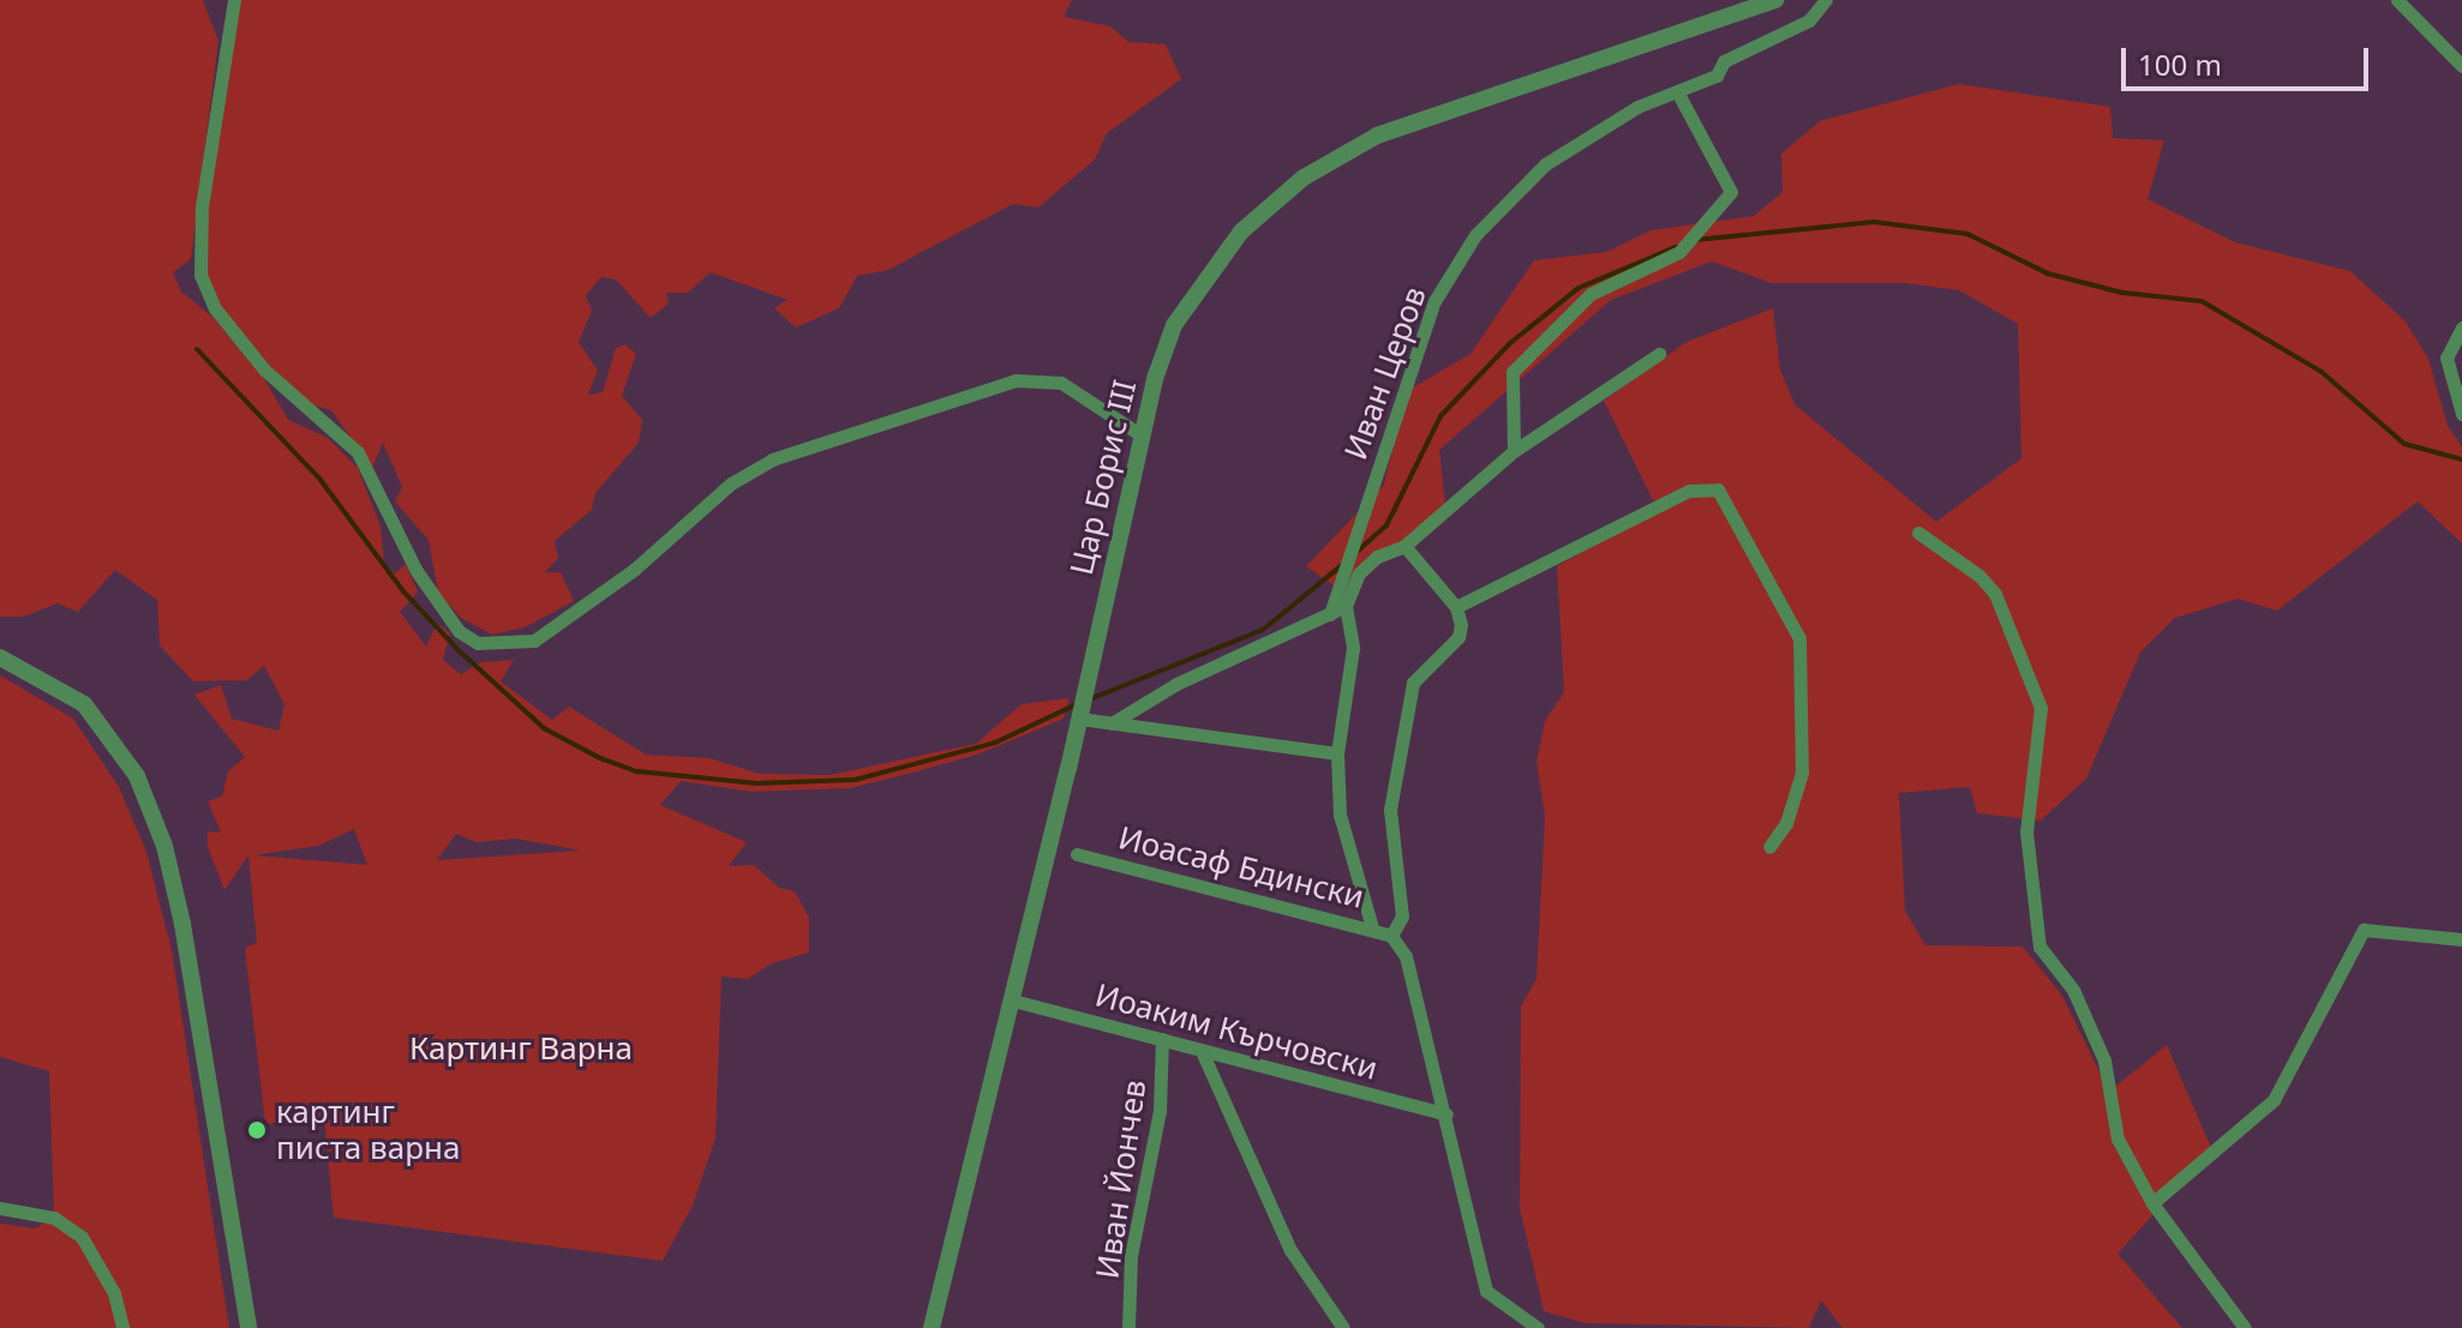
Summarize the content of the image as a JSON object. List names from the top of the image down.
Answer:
{
  "streets": {
    "street": [
      "Иван Церов",
      "Цар Борис III",
      "Иоасаф Бдински",
      "Иоаким Кърчовски",
      "Иван Йончев"
    ]
  },
  "crossings": [
    ["Цар Борис III", "Иоаким Кърчовски"],
    ["Иоаким Кърчовски", "Иван Йончев"]
  ],
  "parks": ["Картинг Варна"],
  "places": ["картинг писта варна"],
  "scale_bar": "100 m"
}
